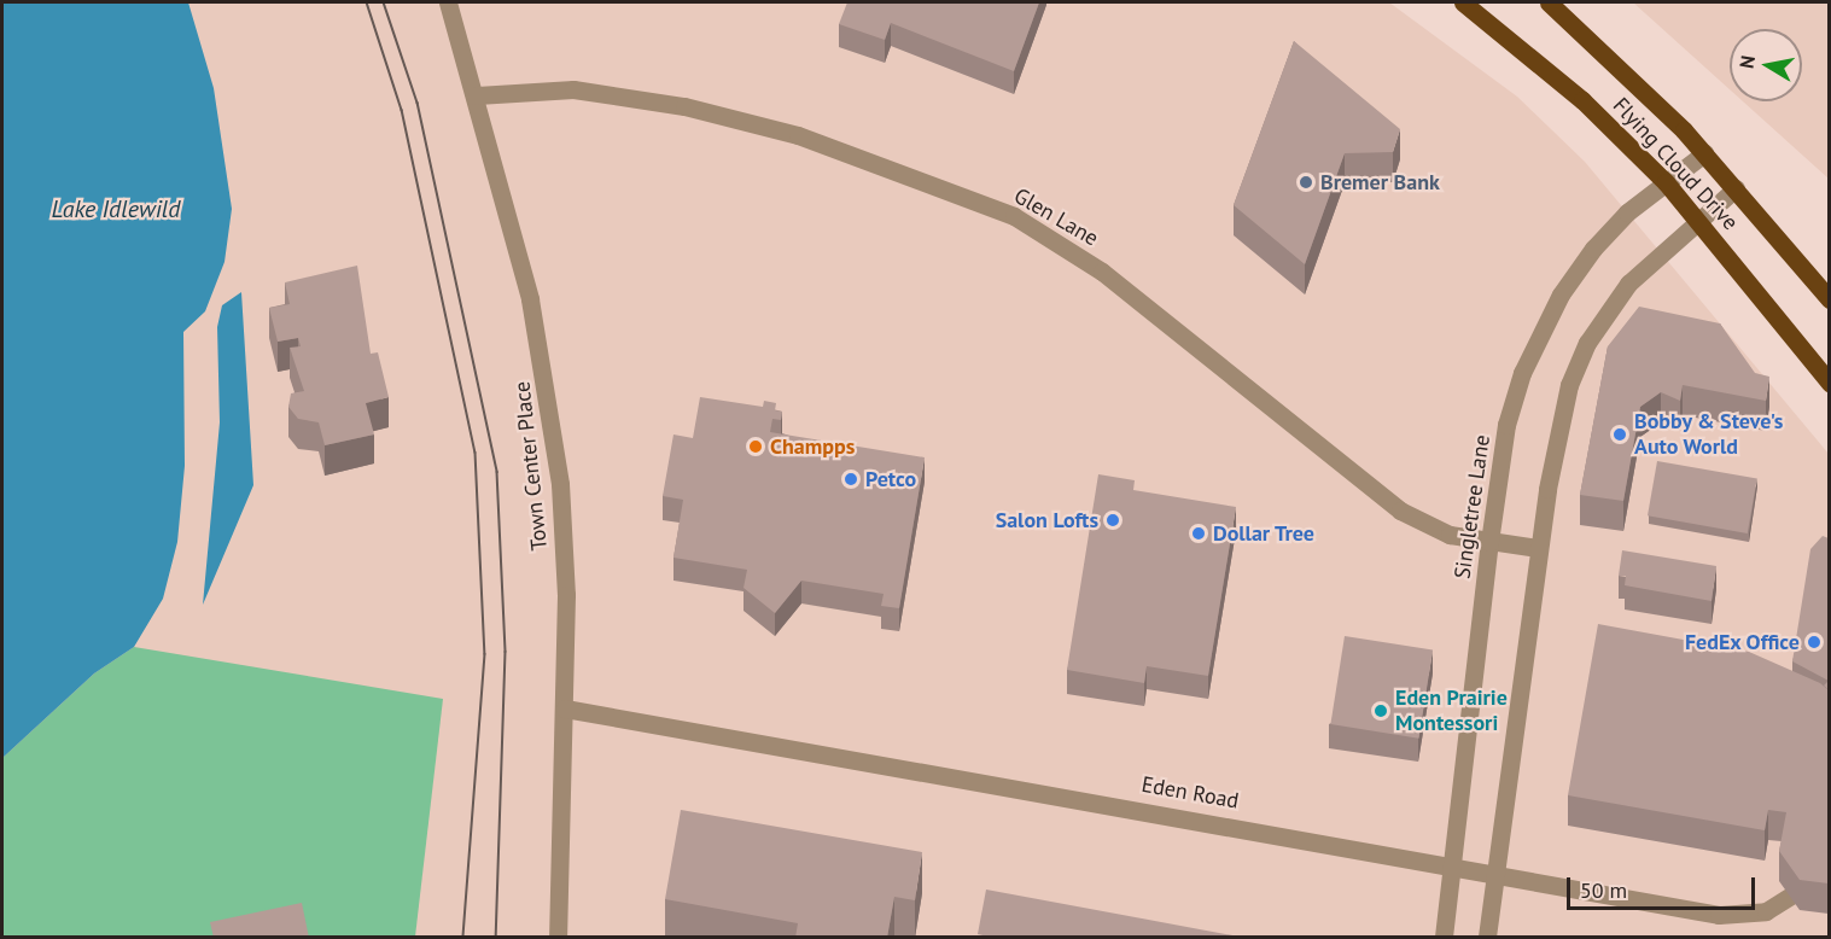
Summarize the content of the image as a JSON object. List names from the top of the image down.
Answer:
{
  "streets": {
    "main road": ["Flying Cloud Drive"],
    "street": [
      "Glen Lane",
      "Town Center Place",
      "Singletree Lane",
      "Eden Road"
    ]
  },
  "crossings": [
    ["Flying Cloud Drive", "Singletree Lane"],
    ["Glen Lane", "Town Center Place"],
    ["Glen Lane", "Singletree Lane"],
    ["Town Center Place", "Eden Road"],
    ["Singletree Lane", "Eden Road"]
  ],
  "water": ["Lake Idlewild"],
  "places": [
    "Bremer Bank",
    "Bobby & Steve's Auto World",
    "Champps",
    "Petco",
    "Salon Lofts",
    "Dollar Tree",
    "FedEx Office",
    "Eden Prairie Montessori"
  ],
  "scale_bar": "50 m",
  "north": "left"
}
